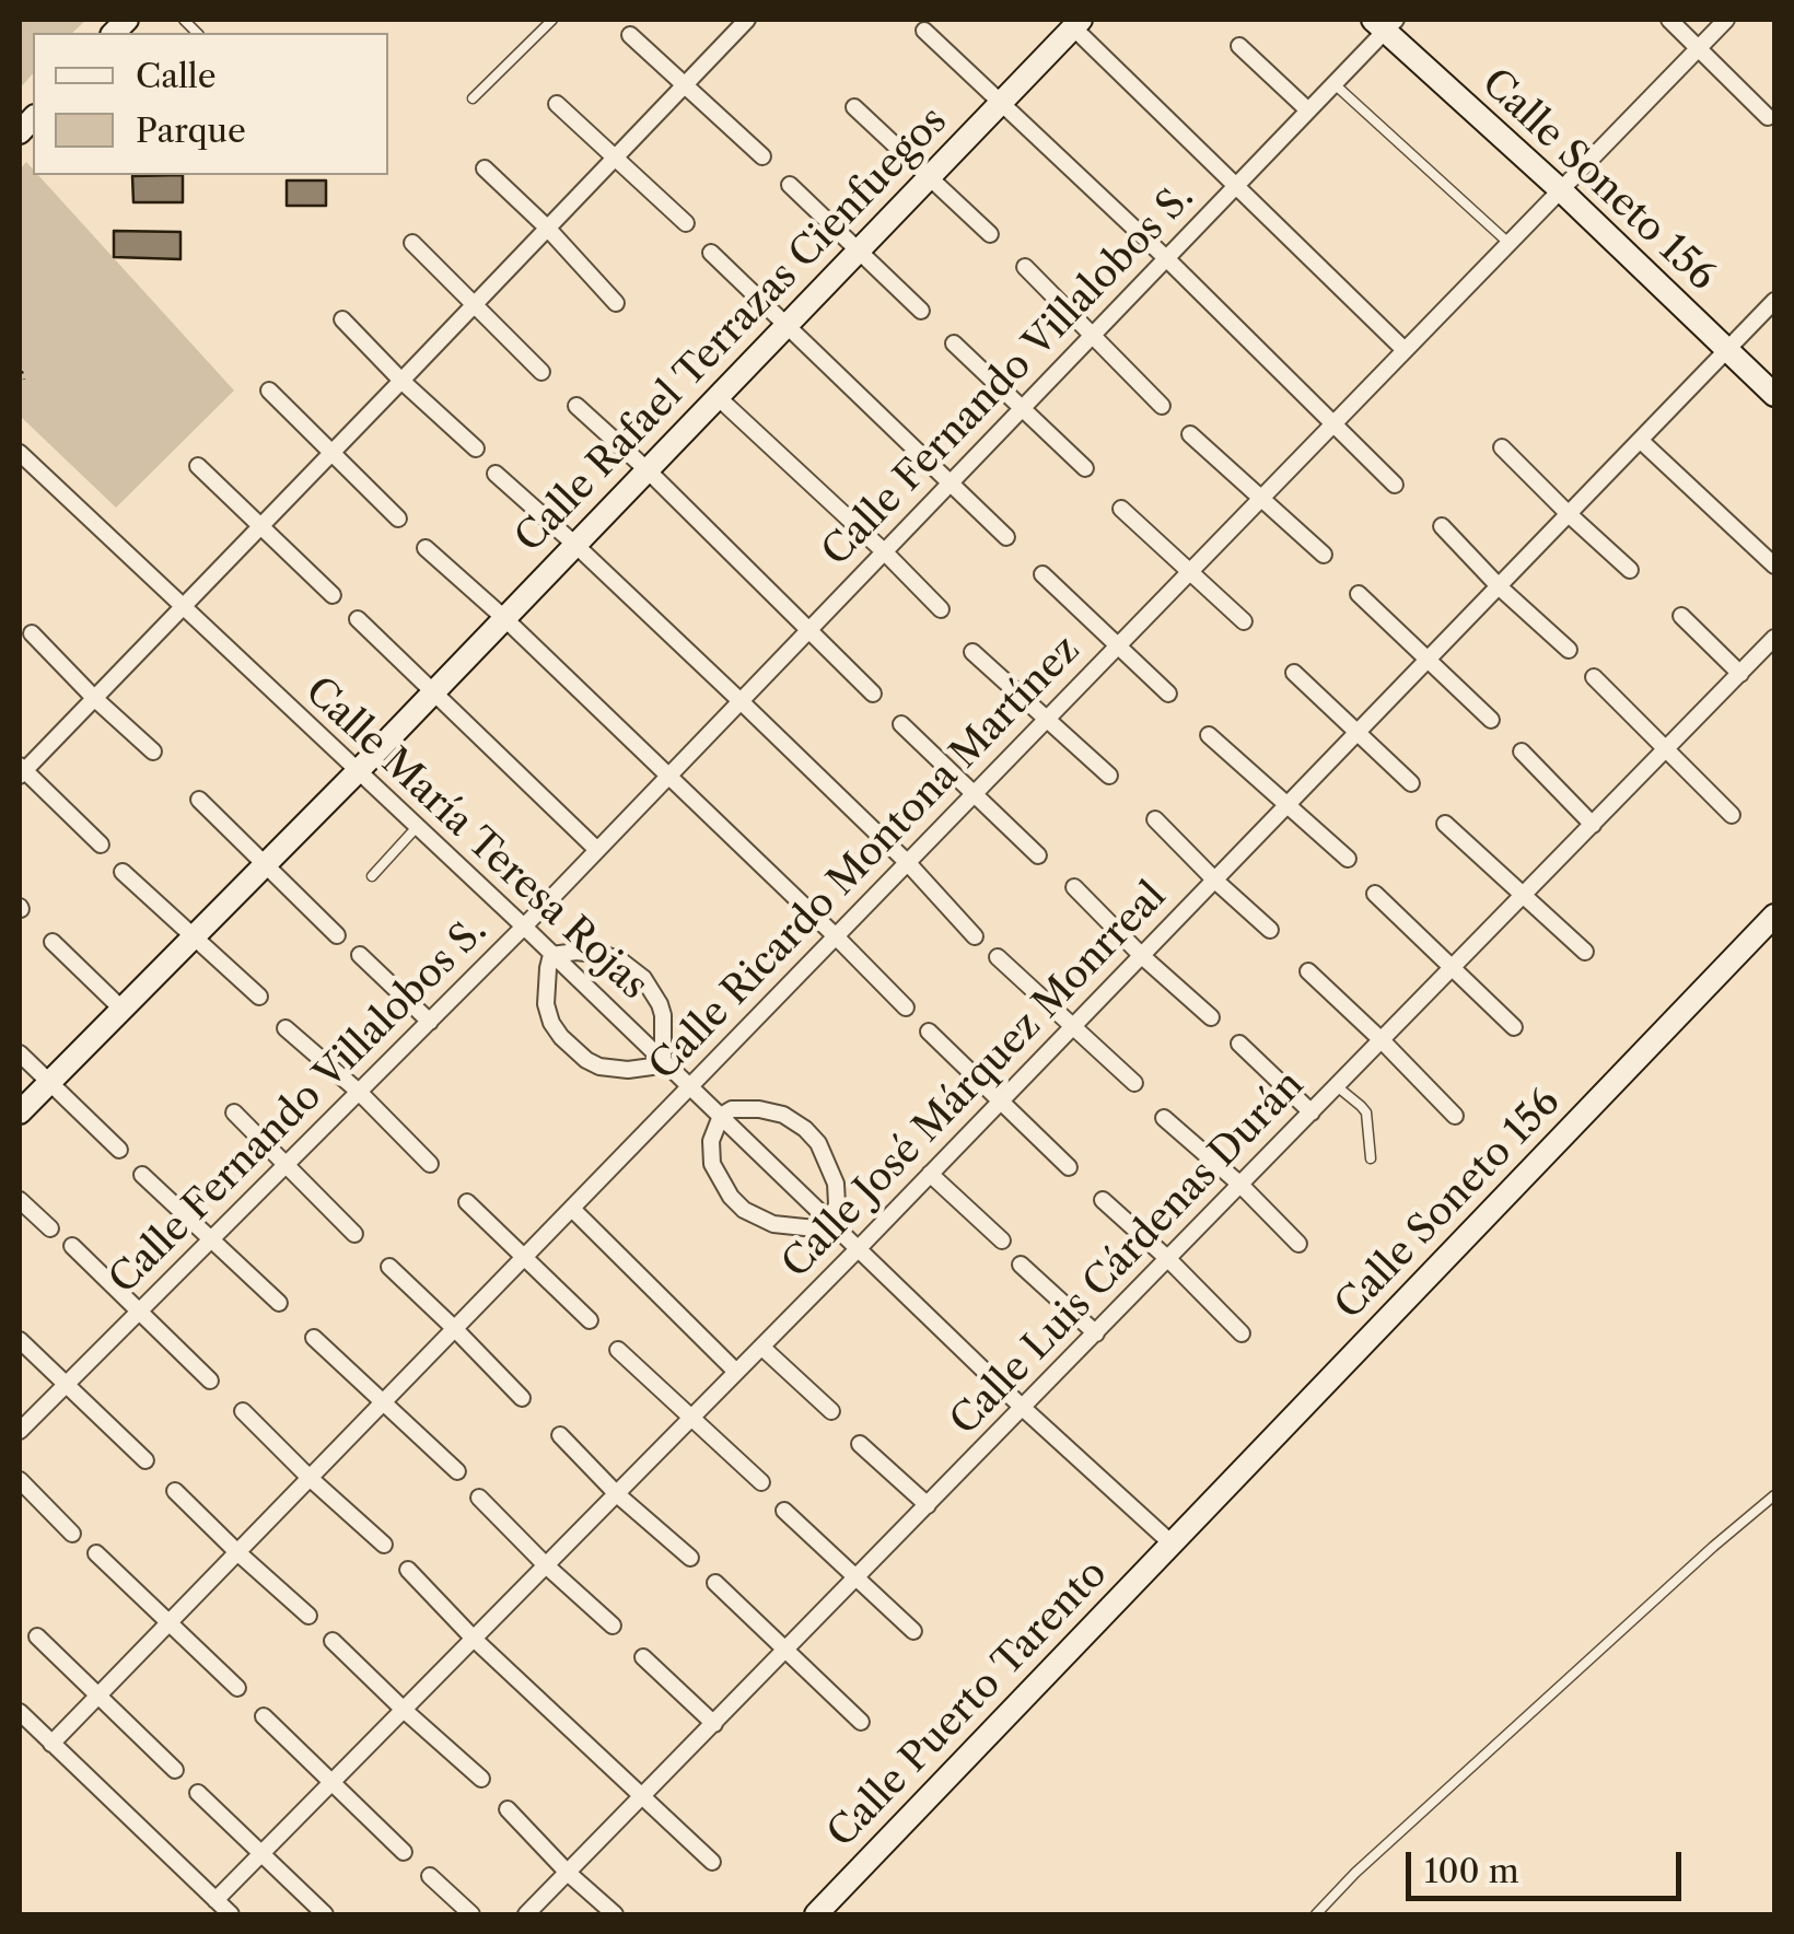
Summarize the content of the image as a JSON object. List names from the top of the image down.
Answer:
{
  "streets": {
    "street": [
      "Calle Soneto 156",
      "Calle Rafael Terrazas Cienfuegos",
      "Calle Fernando Villalobos S.",
      "Calle María Teresa Rojas",
      "Calle Ricardo Montona Martínez",
      "Calle José Márquez Monrreal",
      "Calle Luis Cárdenas Durán",
      "Calle Puerto Tarento"
    ]
  },
  "crossings": [
    ["Calle Soneto 156", "Calle Fernando Villalobos S."],
    ["Calle Soneto 156", "Calle María Teresa Rojas"],
    ["Calle Soneto 156", "Calle Ricardo Montona Martínez"],
    ["Calle Soneto 156", "Calle José Márquez Monrreal"],
    ["Calle Soneto 156", "Calle Puerto Tarento"],
    ["Calle Rafael Terrazas Cienfuegos", "Calle María Teresa Rojas"],
    ["Calle Fernando Villalobos S.", "Calle María Teresa Rojas"],
    ["Calle María Teresa Rojas", "Calle Ricardo Montona Martínez"],
    ["Calle María Teresa Rojas", "Calle José Márquez Monrreal"],
    ["Calle María Teresa Rojas", "Calle Luis Cárdenas Durán"],
    ["Calle María Teresa Rojas", "Calle Puerto Tarento"]
  ],
  "legend": ["Calle", "Parque"],
  "scale_bar": "100 m"
}
